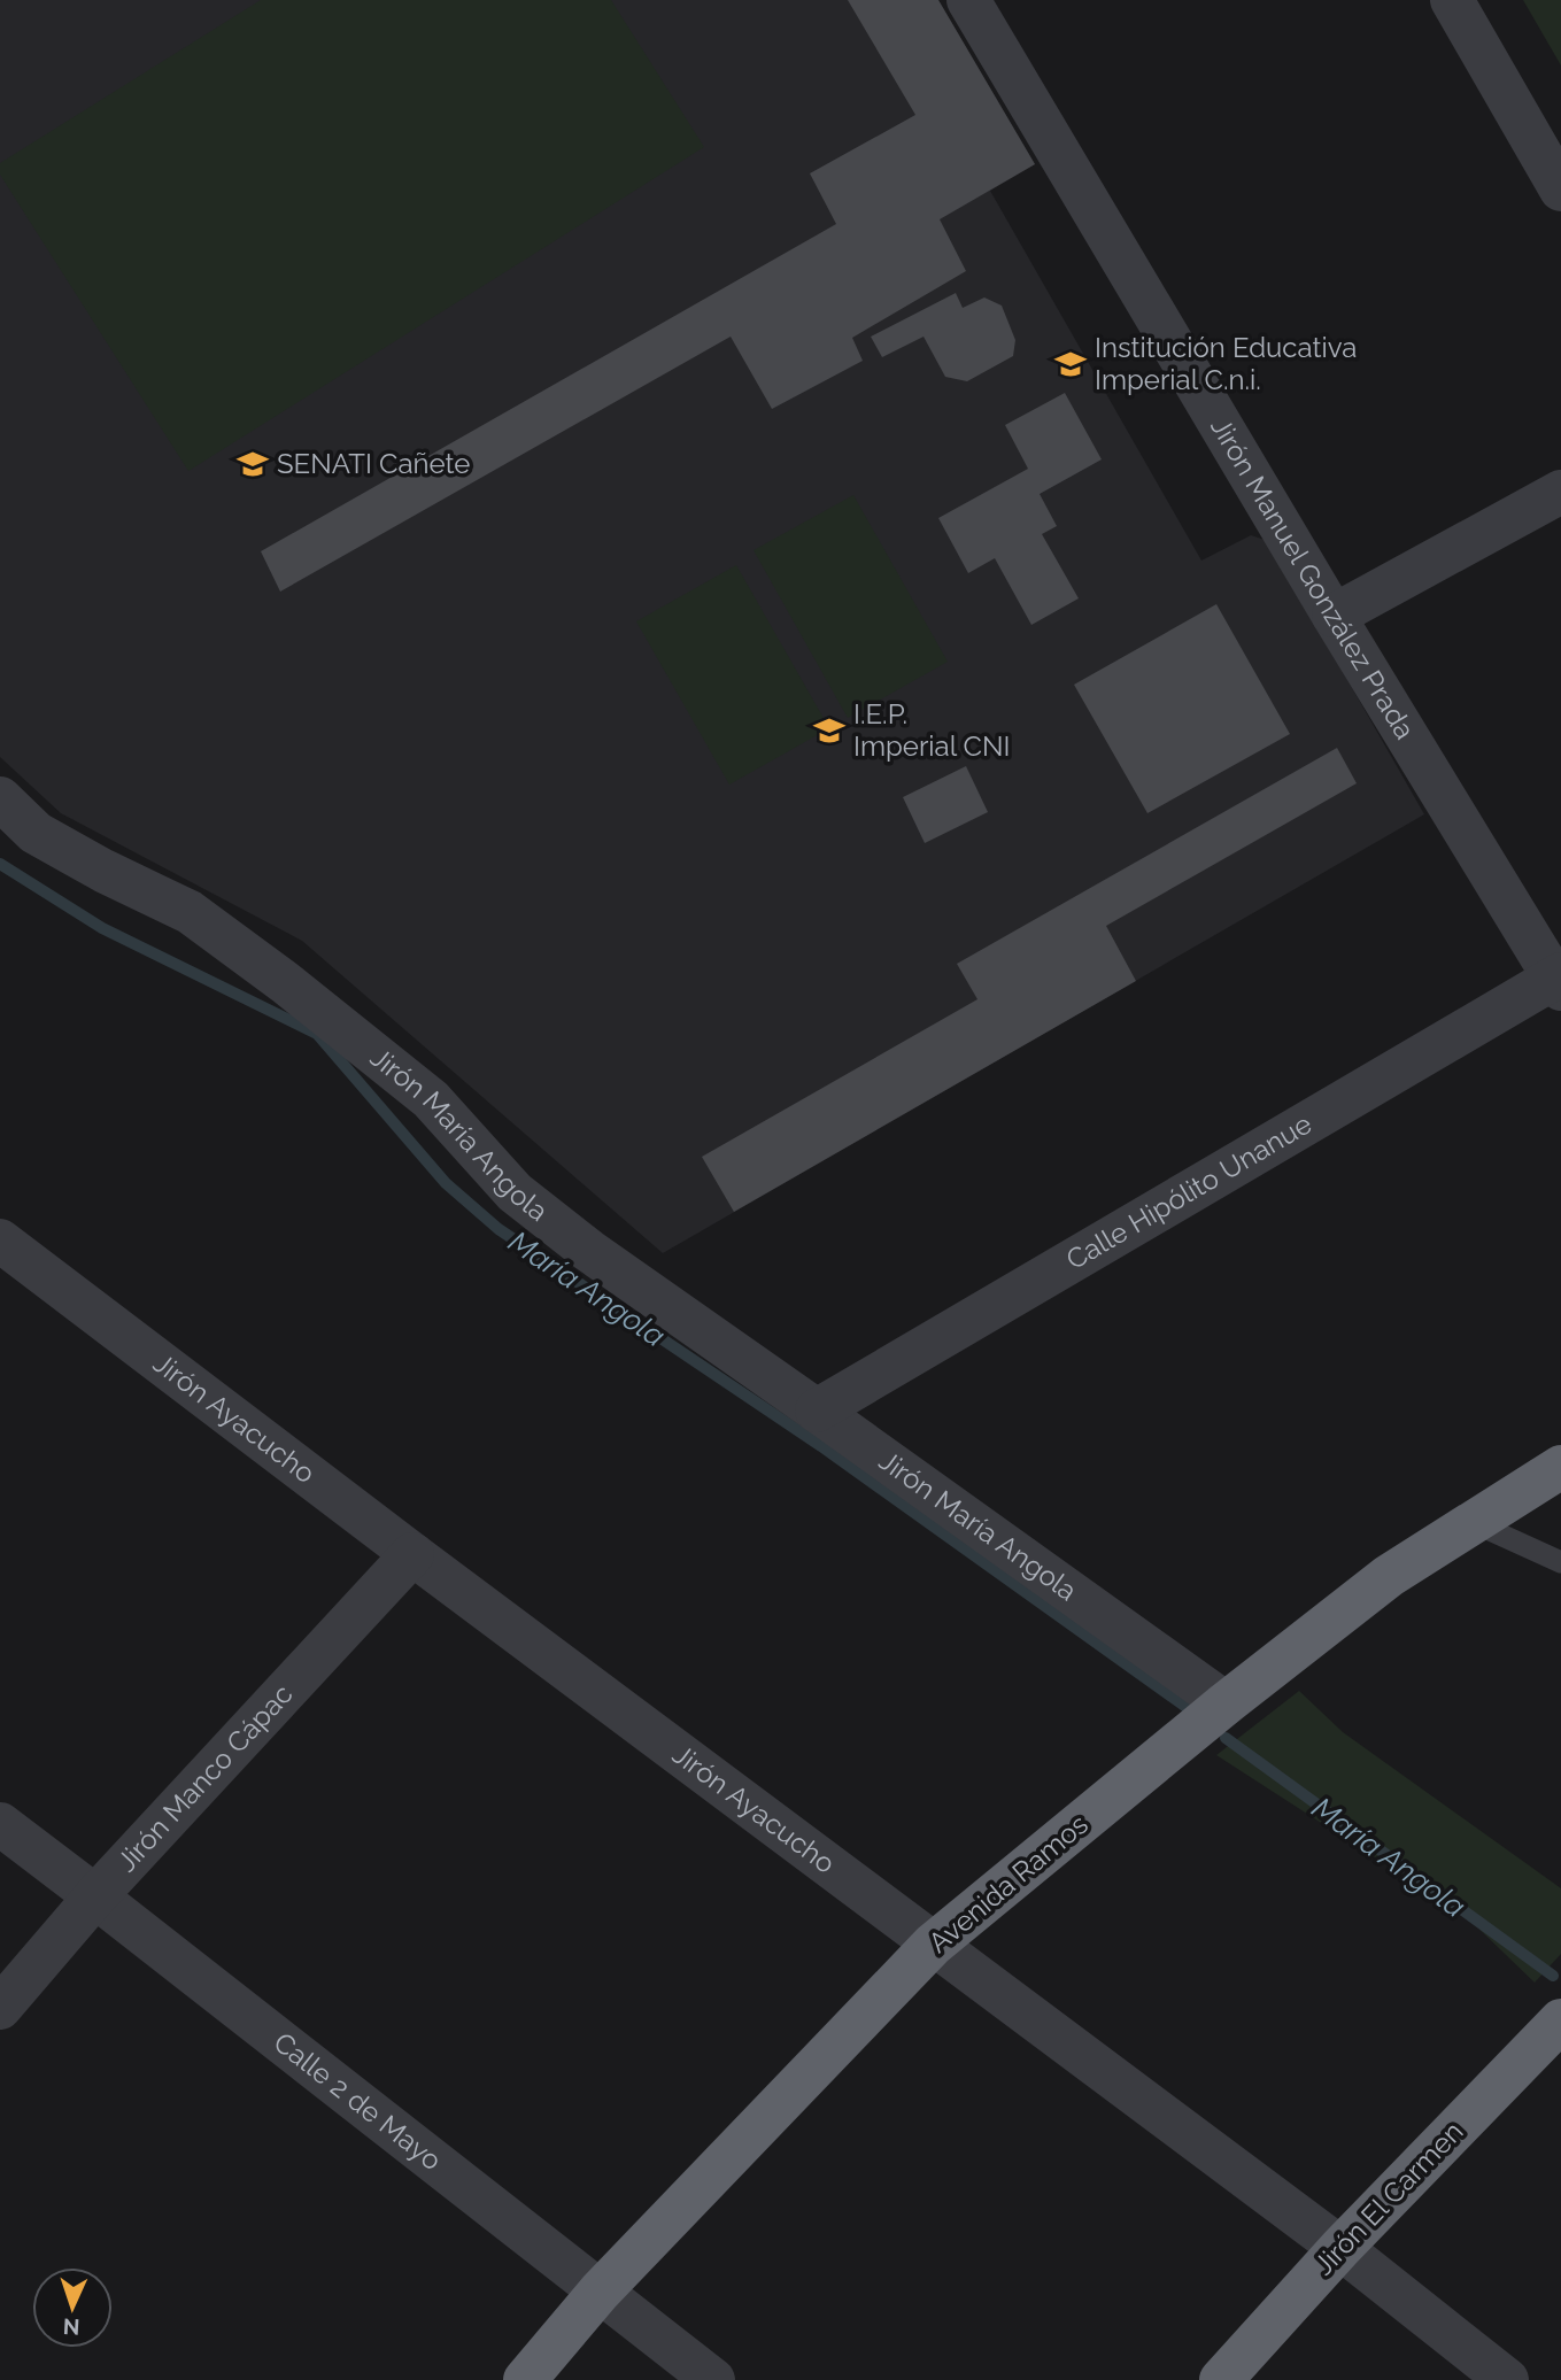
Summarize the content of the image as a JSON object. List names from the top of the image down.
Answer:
{
  "streets": {
    "highway": ["Avenida Ramos", "Jirón El Carmen"],
    "street": [
      "Jirón Manuel González Prada",
      "Jirón María Angola",
      "Calle Hipólito Unanue",
      "Jirón Ayacucho",
      "Jirón Manco Cápac",
      "Calle 2 de Mayo"
    ]
  },
  "crossings": [
    ["Jirón Manuel González Prada", "Calle Hipólito Unanue"],
    ["Jirón María Angola", "Calle Hipólito Unanue"],
    ["Jirón María Angola", "Avenida Ramos"],
    ["Jirón Ayacucho", "Jirón Manco Cápac"],
    ["Jirón Ayacucho", "Avenida Ramos"],
    ["Jirón Ayacucho", "Jirón El Carmen"],
    ["Jirón Manco Cápac", "Calle 2 de Mayo"],
    ["Avenida Ramos", "Calle 2 de Mayo"]
  ],
  "water": ["María Angola"],
  "places": {
    "school or university": ["Institución Educativa Imperial C.n.i.", "SENATI Cañete", "I.E.P. Imperial CNI"]
  },
  "north": "bottom"
}
